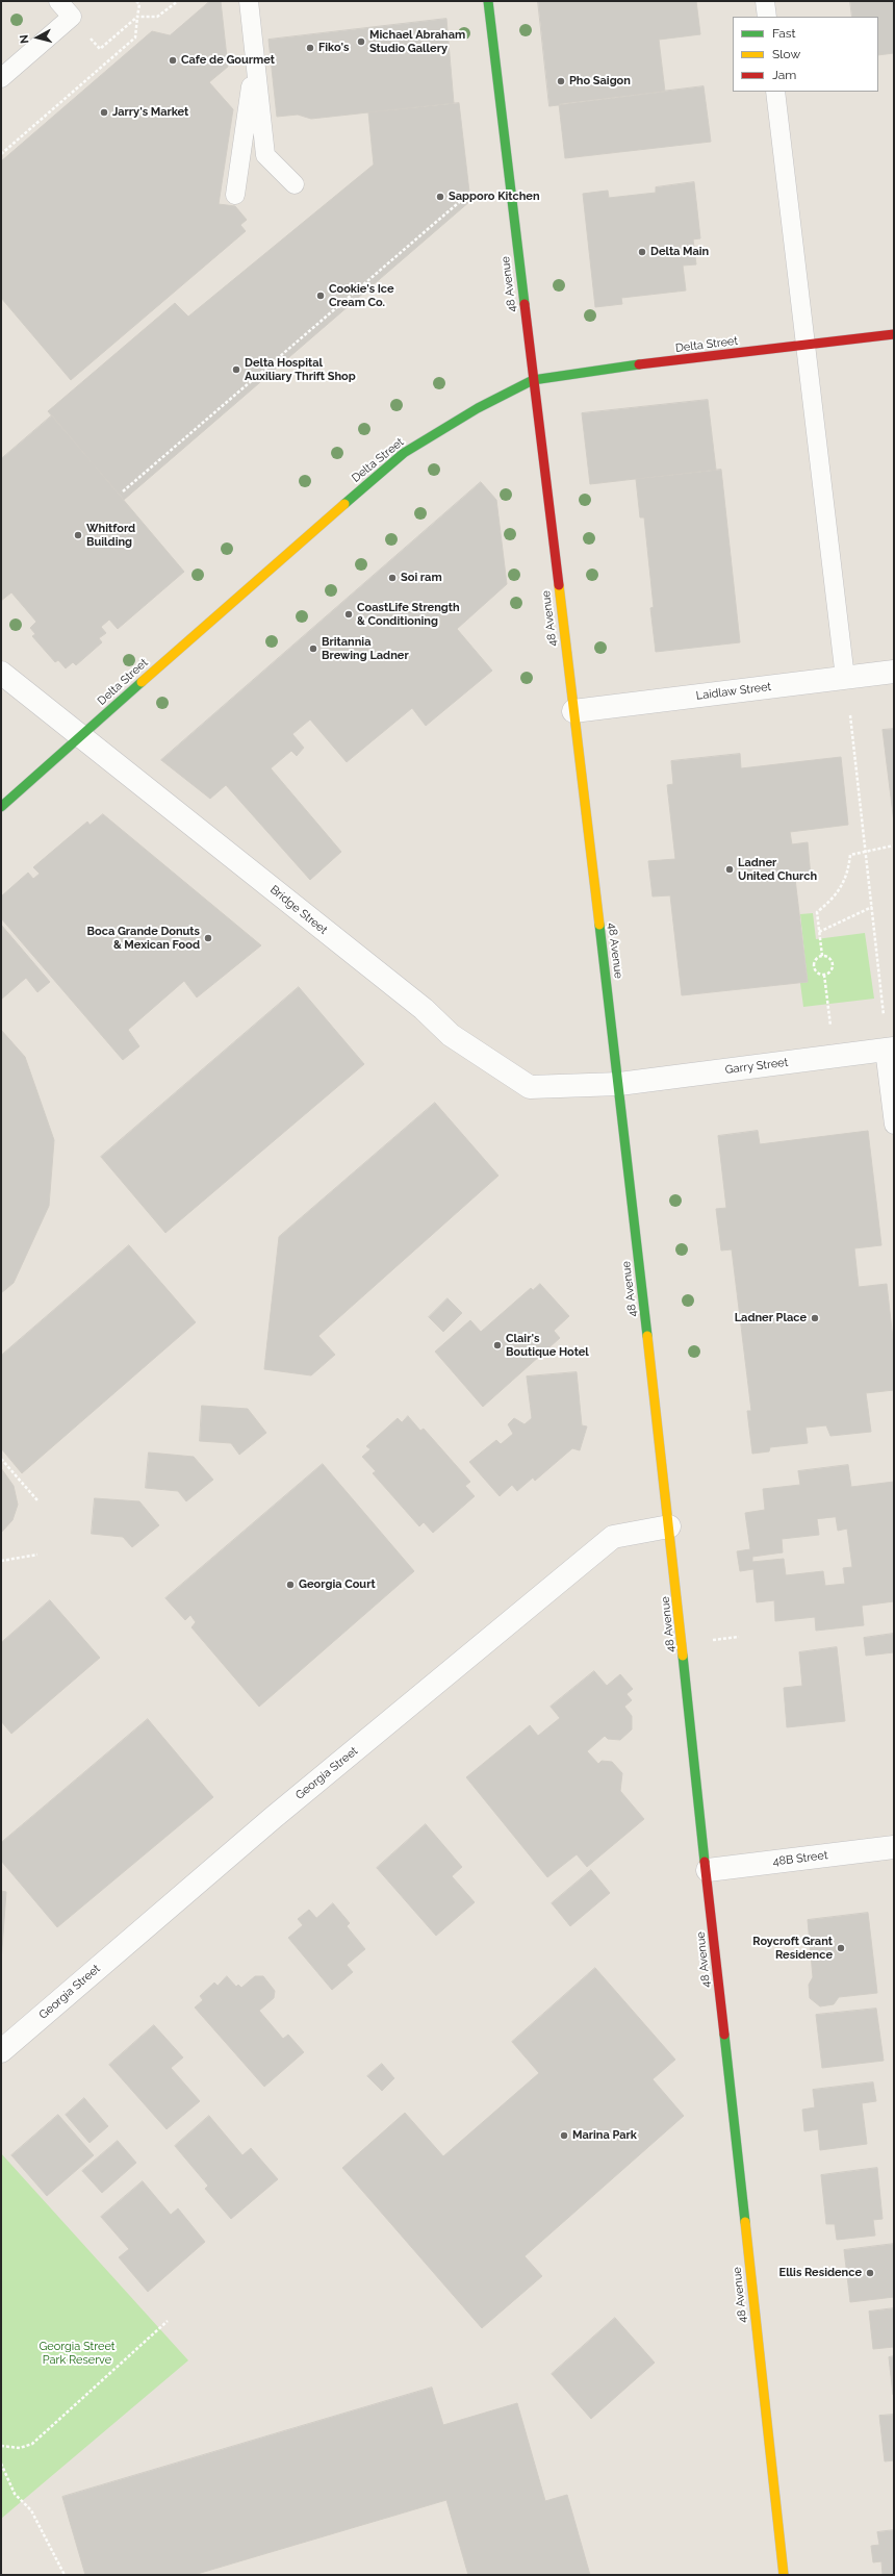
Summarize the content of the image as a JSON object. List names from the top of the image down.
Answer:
{
  "streets": {
    "street": [
      "48 Avenue",
      "Delta Street",
      "Laidlaw Street",
      "Bridge Street",
      "Garry Street",
      "Georgia Street",
      "48B Street"
    ]
  },
  "crossings": [
    ["48 Avenue", "Delta Street"],
    ["48 Avenue", "Laidlaw Street"],
    ["48 Avenue", "Bridge Street"],
    ["48 Avenue", "Garry Street"],
    ["48 Avenue", "Georgia Street"],
    ["48 Avenue", "48B Street"],
    ["Delta Street", "Bridge Street"],
    ["Bridge Street", "Garry Street"]
  ],
  "parks": ["Georgia Street Park Reserve"],
  "places": [
    "Michael Abraham Studio Gallery",
    "Fiko's",
    "Cafe de Gourmet",
    "Pho Saigon",
    "Jarry's Market",
    "Sapporo Kitchen",
    "Delta Main",
    "Cookie's Ice Cream Co.",
    "Delta Hospital Auxiliary Thrift Shop",
    "Whitford Building",
    "Soi ram",
    "CoastLife Strength & Conditioning",
    "Britannia Brewing Ladner",
    "Ladner United Church",
    "Boca Grande Donuts & Mexican Food",
    "Ladner Place",
    "Clair's Boutique Hotel",
    "Georgia Court",
    "Roycroft Grant Residence",
    "Marina Park",
    "Ellis Residence"
  ],
  "legend": ["Fast", "Slow", "Jam"],
  "north": "left"
}
